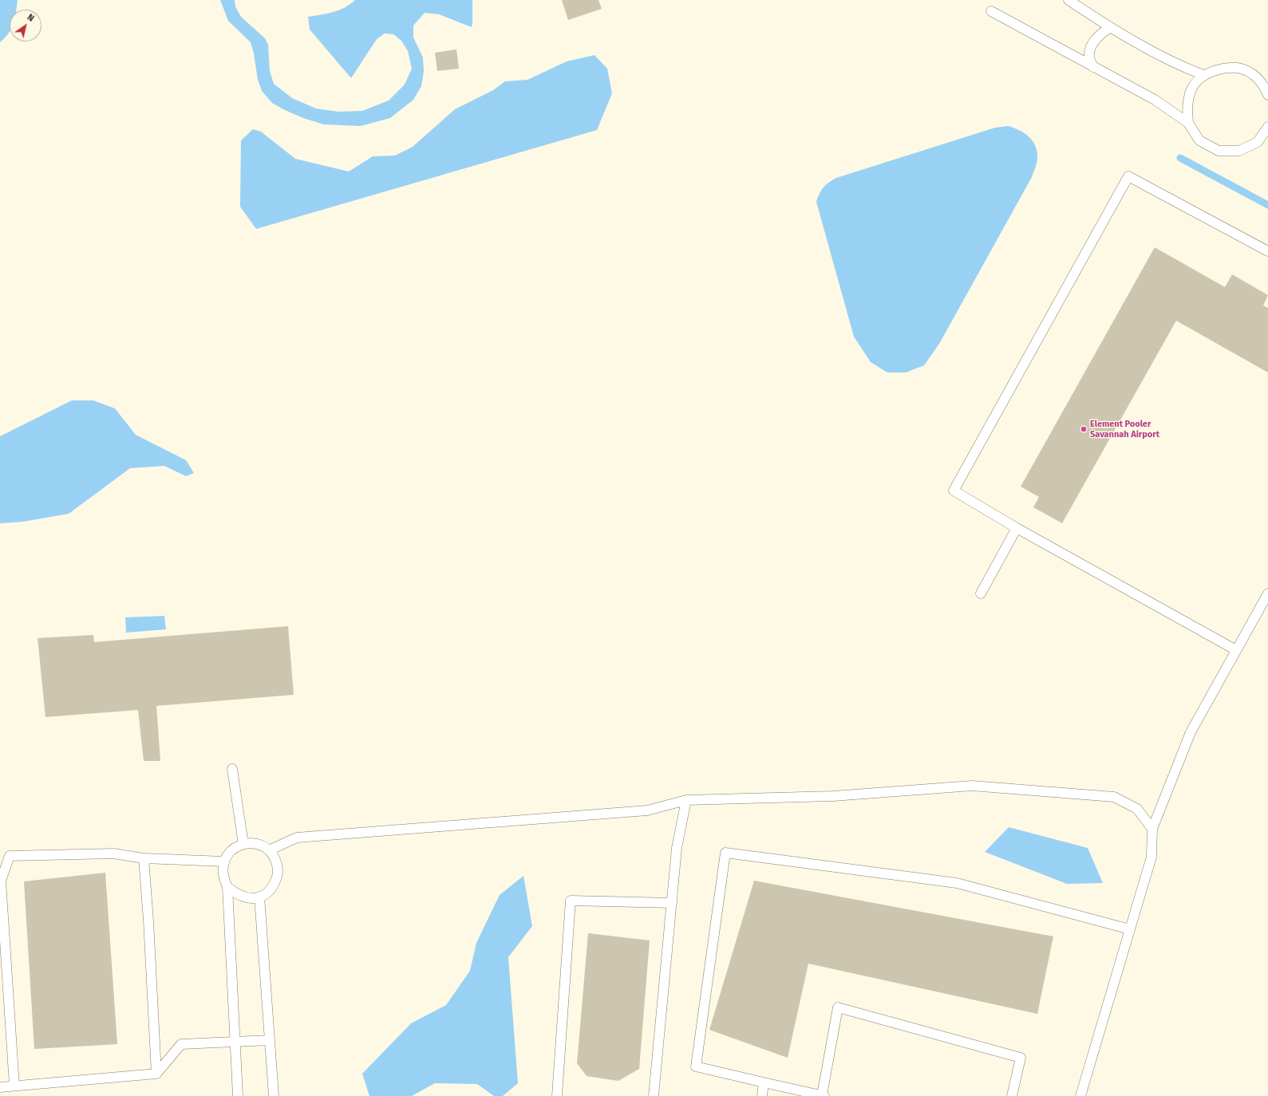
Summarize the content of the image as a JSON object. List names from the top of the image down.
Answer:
{
  "places": ["Element Pooler Savannah Airport"],
  "north": "top right"
}
